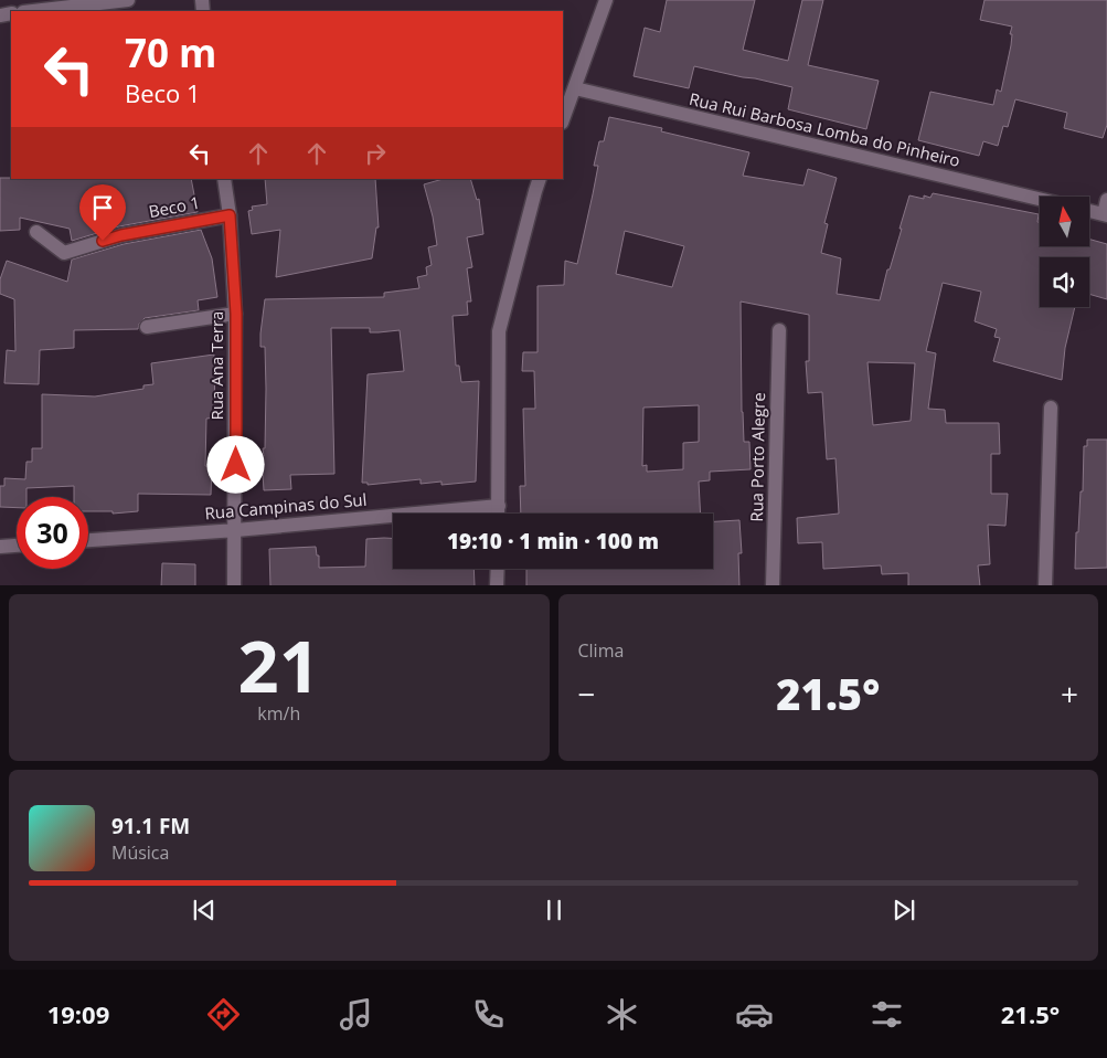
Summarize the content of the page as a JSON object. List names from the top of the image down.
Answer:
{
  "streets": {
    "street": [
      "Rua Rui Barbosa Lomba do Pinheiro",
      "Beco 1",
      "Rua Ana Terra",
      "Rua Porto Alegre",
      "Rua Campinas do Sul"
    ]
  },
  "crossings": [
    ["Beco 1", "Rua Ana Terra"],
    ["Rua Ana Terra", "Rua Campinas do Sul"]
  ],
  "north": "top",
  "page": {
    "turn": ["70 m", "Beco 1"],
    "limit": "30",
    "trip": "19:10 · 1 min · 100 m",
    "tile": [
      ["21", "km/h"],
      "Clima"
    ],
    "heat": ["−", "21.5°", "+"],
    "song": ["91.1 FM", "Música"],
    "tabs": ["19:09", "21.5°"]
  }
}
